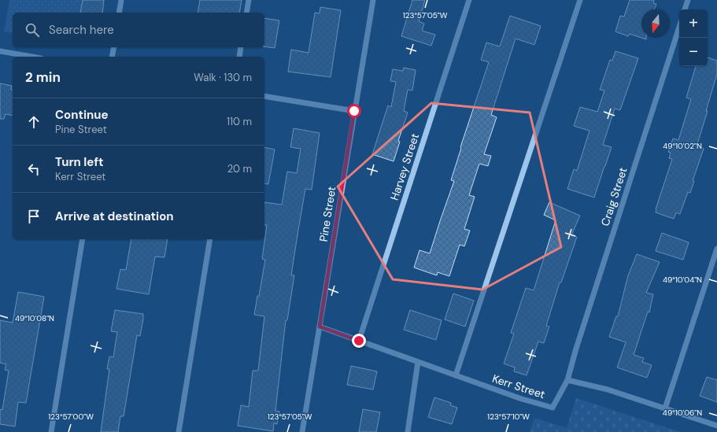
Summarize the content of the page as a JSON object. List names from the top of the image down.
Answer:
{
  "streets": {
    "street": [
      "Harvey Street",
      "Craig Street",
      "Pine Street",
      "Kerr Street"
    ]
  },
  "crossings": [
    ["Harvey Street", "Kerr Street"],
    ["Craig Street", "Kerr Street"],
    ["Pine Street", "Kerr Street"]
  ],
  "north": "bottom",
  "page": {
    "map_buttons": ["+", "−"],
    "search": "Search here",
    "heading": ["2 min", "Walk · 130 m"],
    "list": [
      ["Continue", "Pine Street", "110 m"],
      ["Turn left", "Kerr Street", "20 m"],
      "Arrive at destination"
    ]
  },
  "coordinates": [
    "123°57'05\"W",
    "49°10'02\"N",
    "49°10'04\"N",
    "49°10'08\"N",
    "49°10'06\"N",
    "123°57'00\"W",
    "123°57'10\"W"
  ]
}
